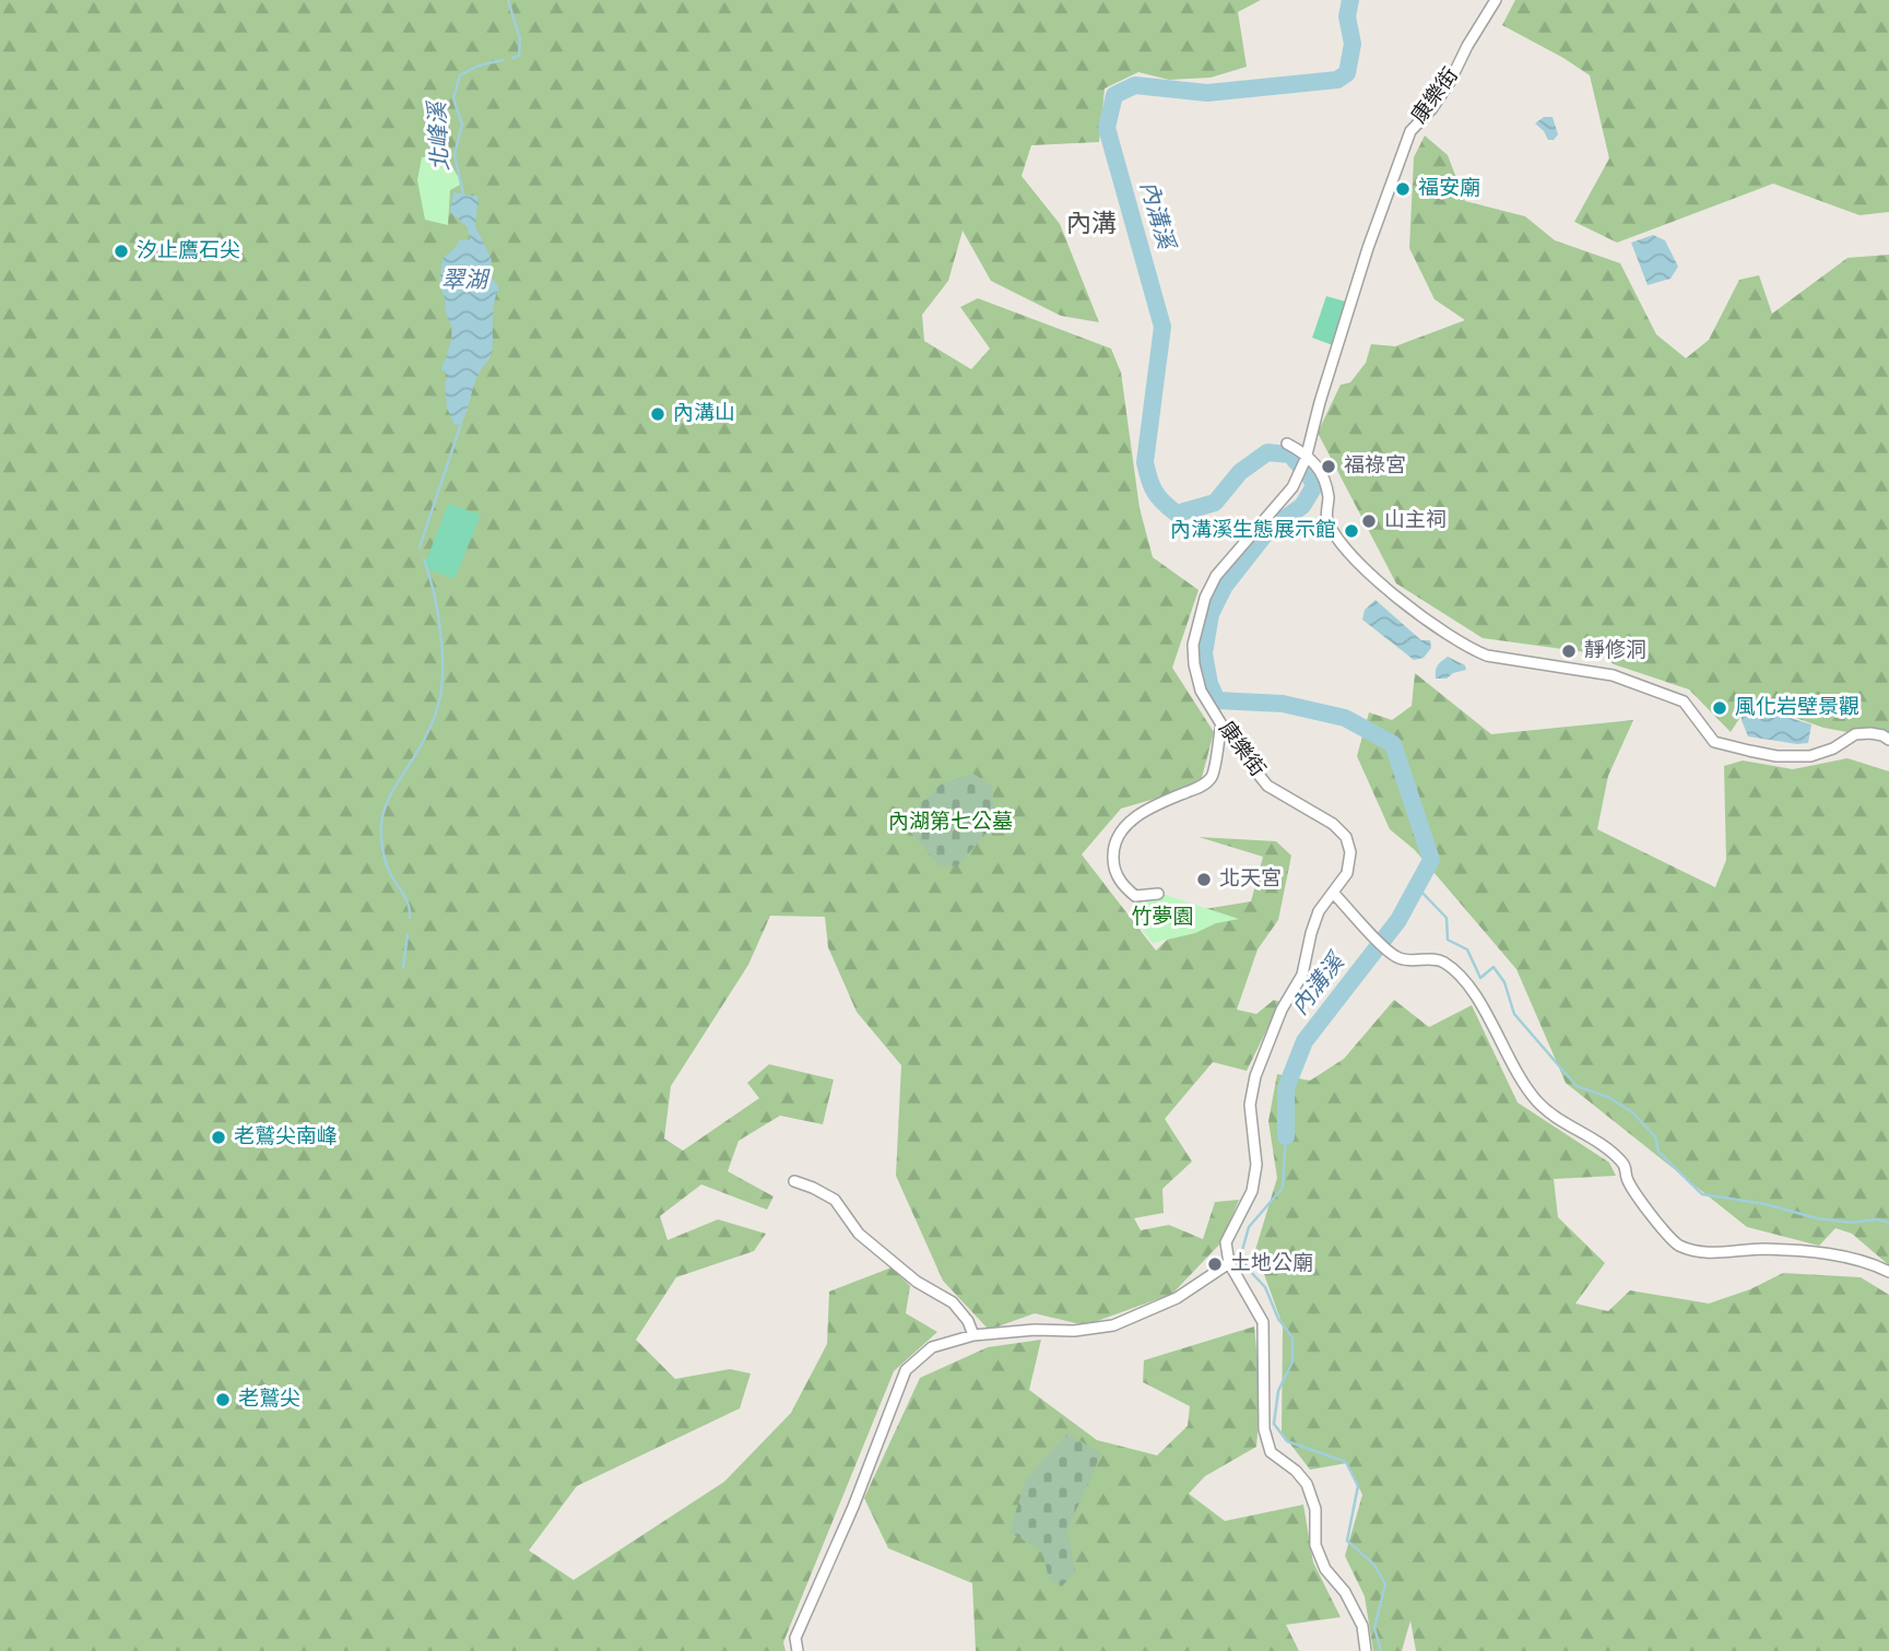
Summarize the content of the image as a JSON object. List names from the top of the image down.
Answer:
{
  "streets": {
    "street": ["康樂街"]
  },
  "districts": ["內溝"],
  "water": ["北峰溪", "內溝溪", "翠湖"],
  "parks": ["內湖第七公墓", "竹夢園"],
  "places": [
    "福安廟",
    "汐止鷹石尖",
    "內溝山",
    "福祿宮",
    "山主祠",
    "內溝溪生態展示館",
    "靜修洞",
    "風化岩壁景觀",
    "北天宮",
    "老鷲尖南峰",
    "土地公廟",
    "老鷲尖"
  ]
}
